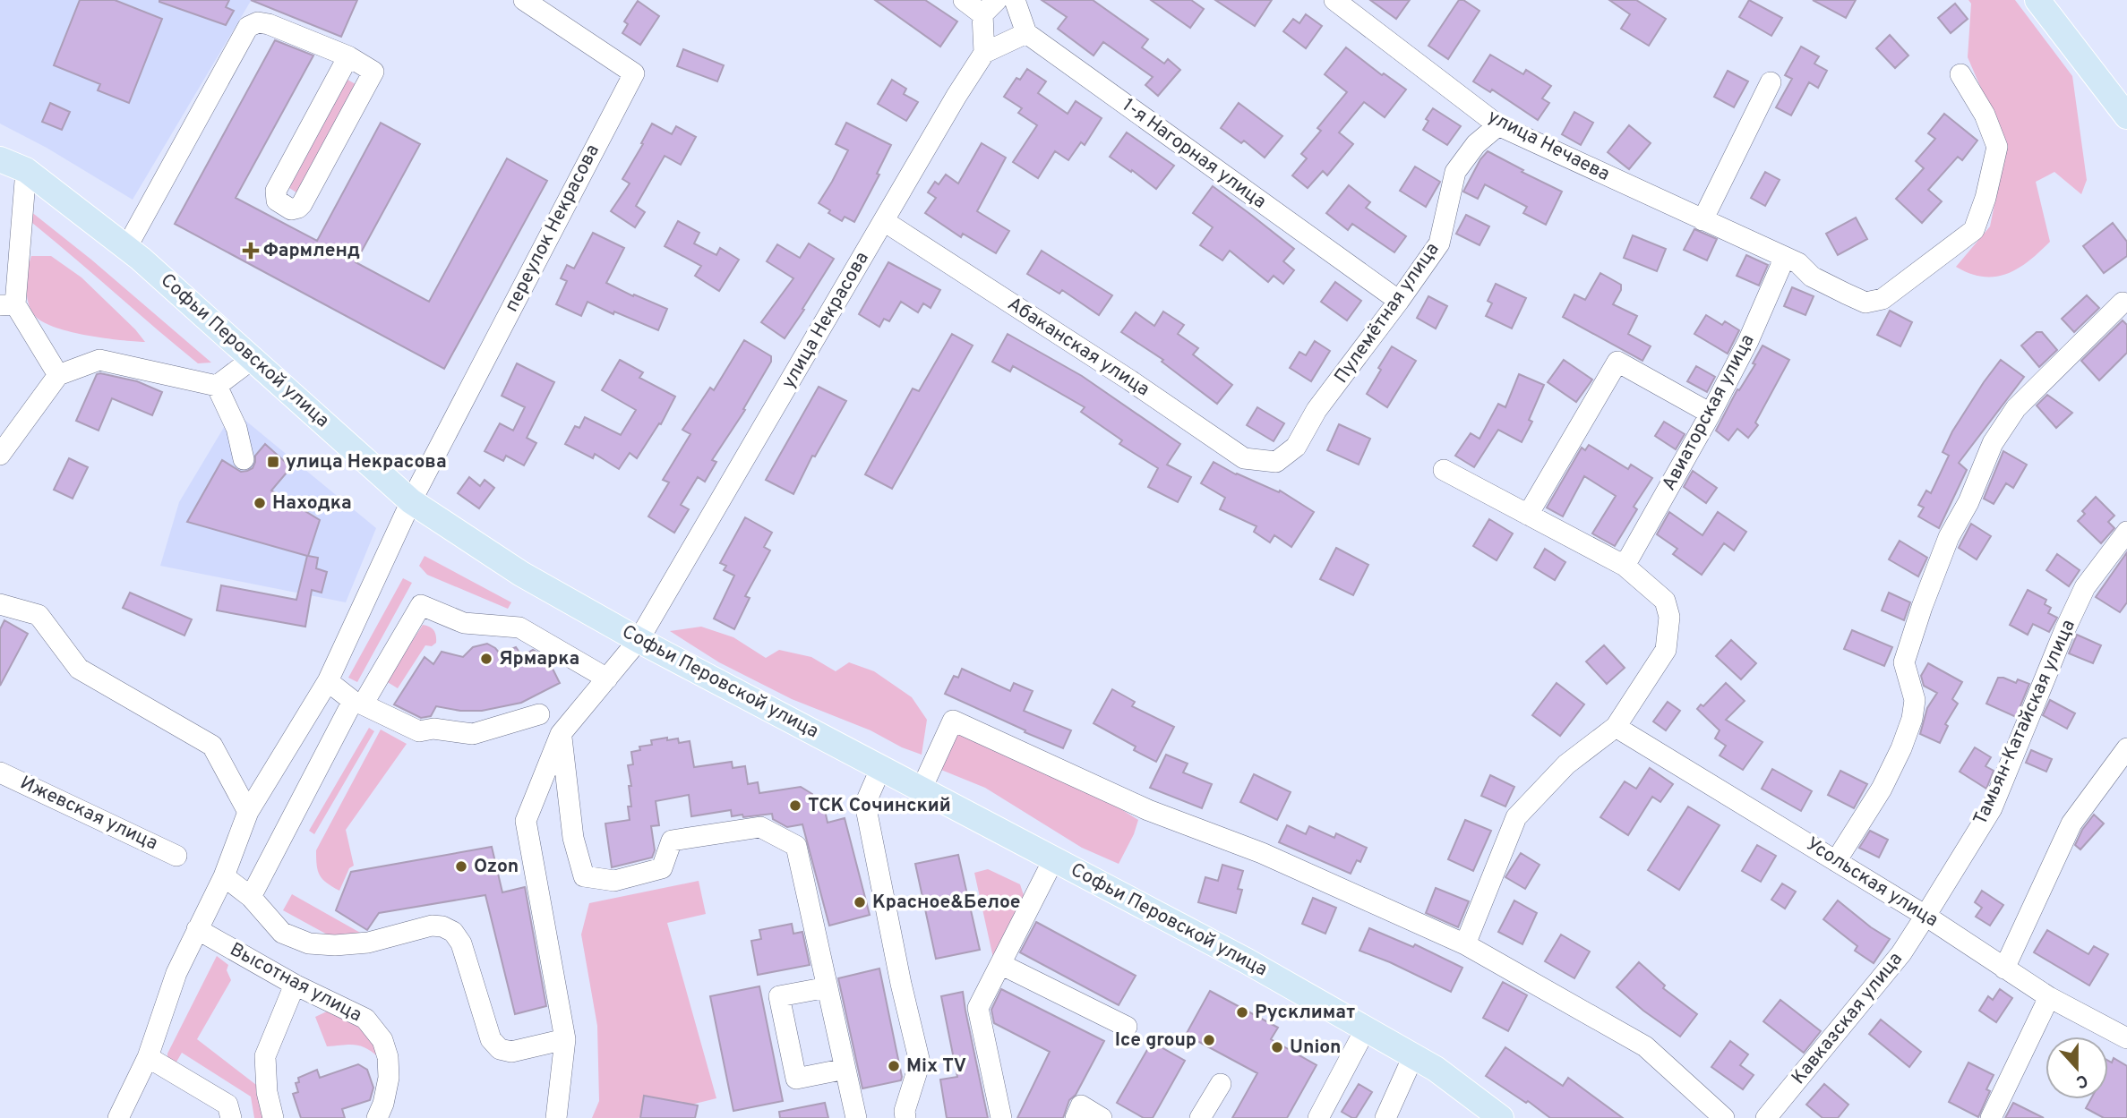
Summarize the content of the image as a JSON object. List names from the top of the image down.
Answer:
{
  "streets": {
    "main road": ["Софьи Перовской улица"],
    "street": [
      "улица Нечаева",
      "1-я Нагорная улица",
      "переулок Некрасова",
      "Пулемётная улица",
      "улица Некрасова",
      "Абаканская улица",
      "Авиаторская улица",
      "Тамьян-Катайская улица",
      "Ижевская улица",
      "Усольская улица",
      "Высотная улица",
      "Кавказская улица"
    ]
  },
  "crossings": [
    ["улица Нечаева", "Пулемётная улица"],
    ["улица Нечаева", "Авиаторская улица"],
    ["1-я Нагорная улица", "Пулемётная улица"],
    ["переулок Некрасова", "Софьи Перовской улица"],
    ["Пулемётная улица", "Абаканская улица"],
    ["улица Некрасова", "Абаканская улица"],
    ["улица Некрасова", "Софьи Перовской улица"],
    ["Тамьян-Катайская улица", "Усольская улица"],
    ["Тамьян-Катайская улица", "Кавказская улица"],
    ["Усольская улица", "Кавказская улица"]
  ],
  "places": {
    "health": ["Фармленд"],
    "transit": ["улица Некрасова"],
    "other": [
      "Находка",
      "Ярмарка",
      "ТСК Сочинский",
      "Ozon",
      "Красное&Белое",
      "Русклимат",
      "Ice group",
      "Union",
      "Mix TV"
    ]
  },
  "north": "bottom"
}
